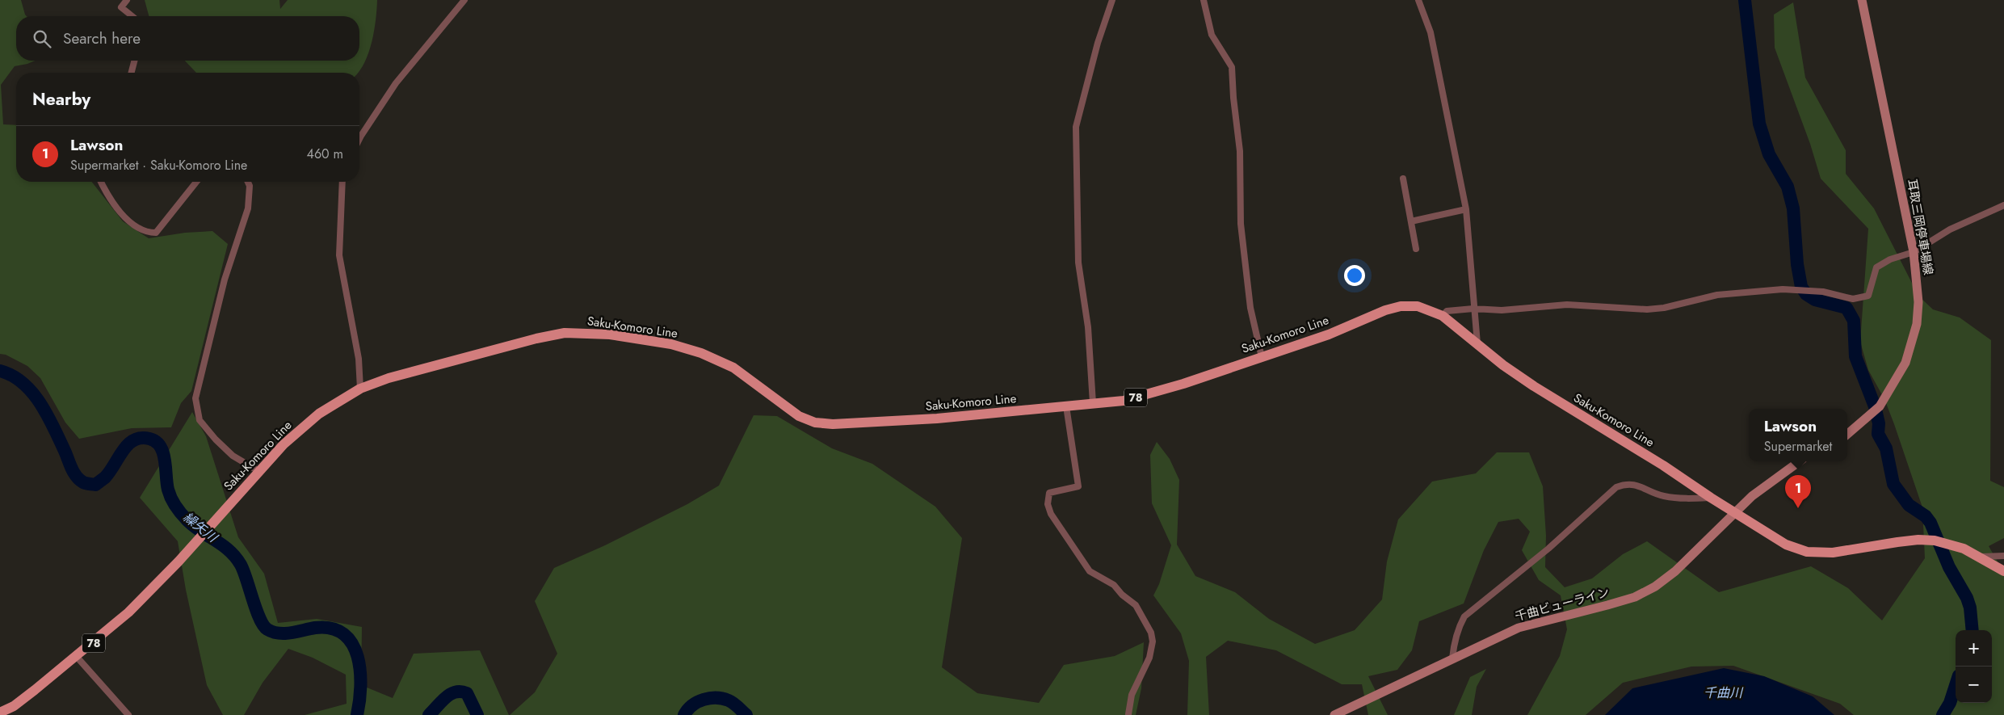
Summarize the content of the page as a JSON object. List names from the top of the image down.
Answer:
{
  "streets": {
    "main road": [
      "耳取三岡停車場線",
      "Saku-Komoro Line",
      "78",
      "千曲ビューライン"
    ]
  },
  "crossings": [
    ["Saku-Komoro Line", "千曲ビューライン"]
  ],
  "water": ["繰矢川", "千曲川"],
  "page": {
    "search": "Search here",
    "heading": "Nearby",
    "list": [
      {
        "mark": "1",
        "name": "Lawson",
        "note": "Supermarket · Saku-Komoro Line",
        "value": "460 m"
      }
    ],
    "popup": ["Lawson", "Supermarket"],
    "pins": "1",
    "map_buttons": ["+", "−"]
  }
}
